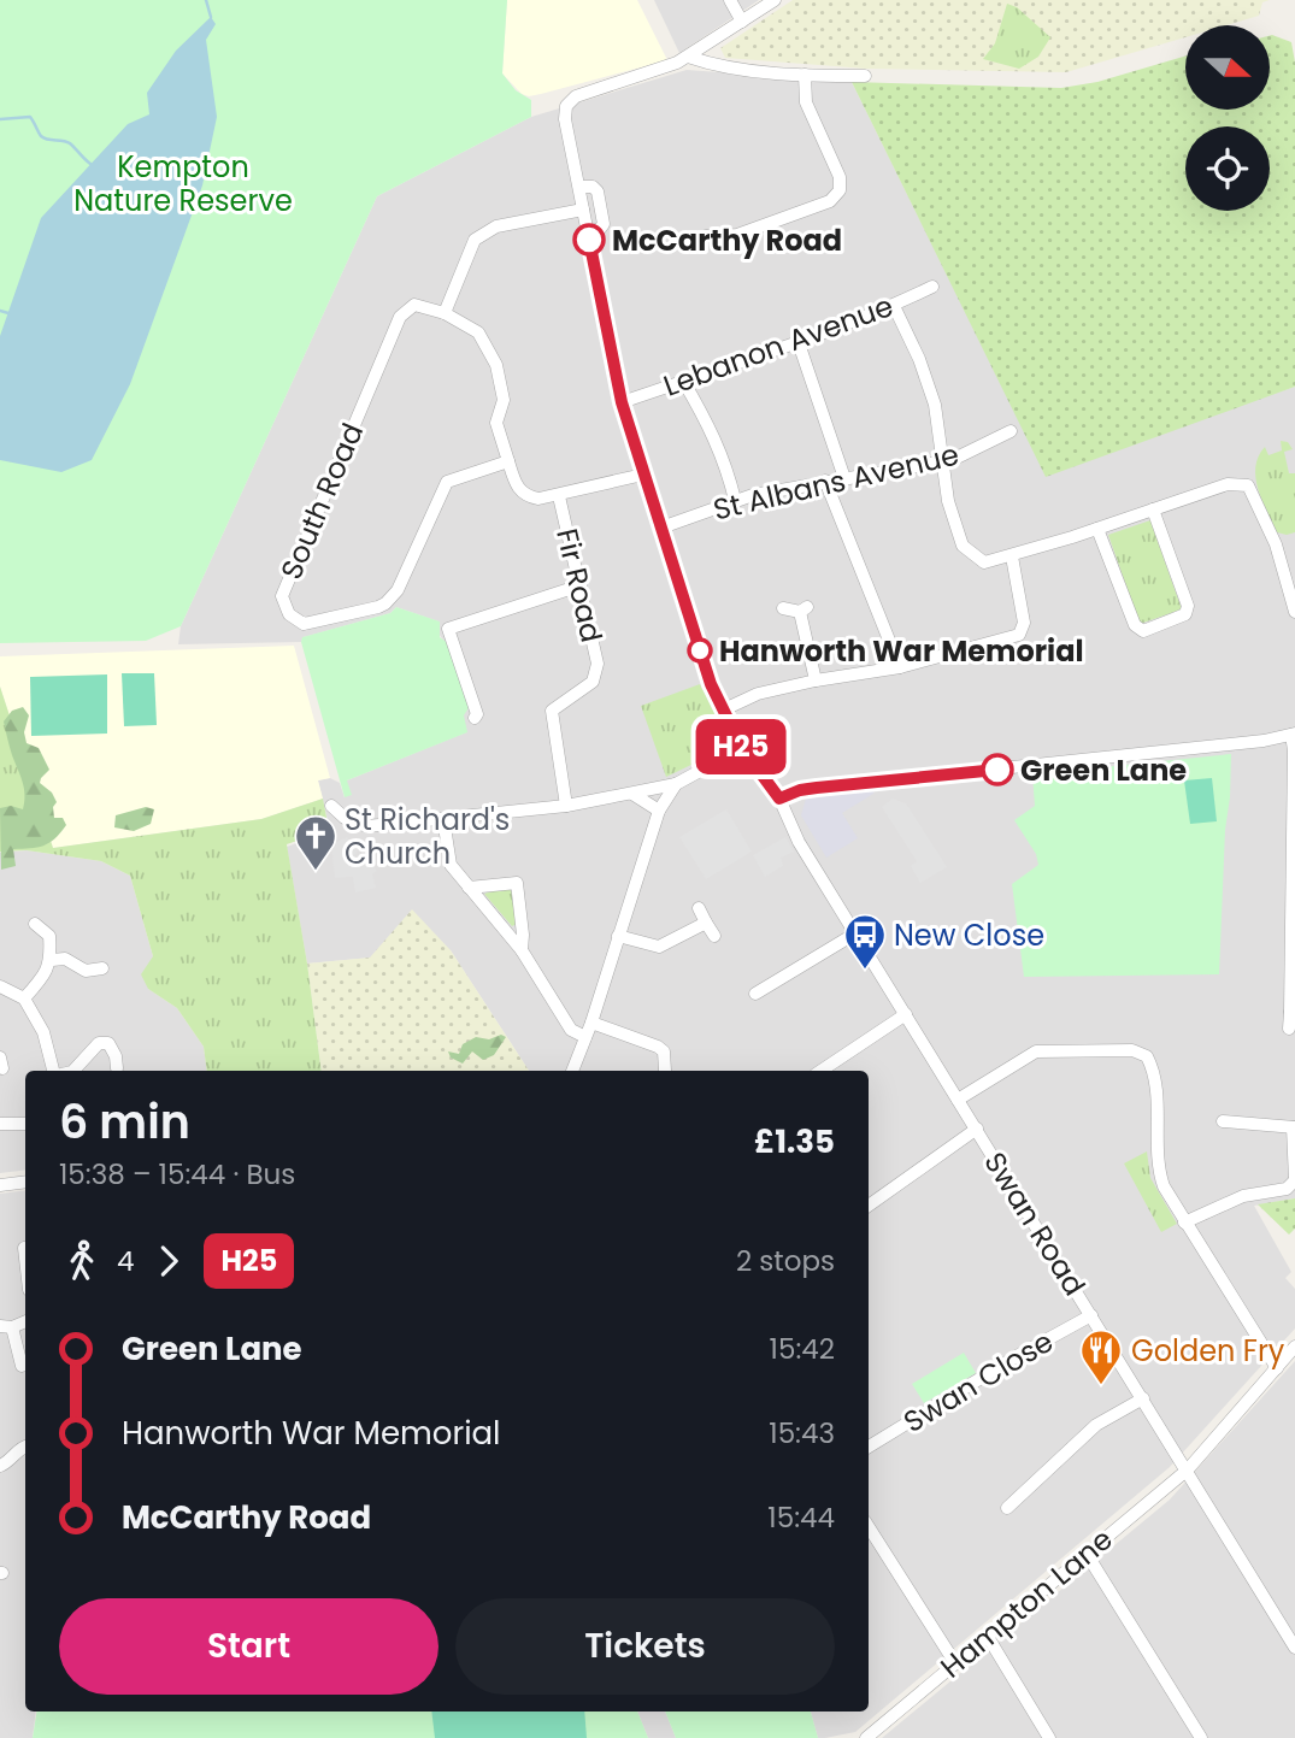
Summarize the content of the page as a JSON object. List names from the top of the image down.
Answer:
{
  "streets": {
    "street": [
      "Lebanon Avenue",
      "St Albans Avenue",
      "South Road",
      "Fir Road",
      "Swan Road",
      "Swan Close",
      "Hampton Lane"
    ]
  },
  "crossings": [
    ["Lebanon Avenue", "Swan Road"],
    ["St Albans Avenue", "Swan Road"],
    ["South Road", "Fir Road"],
    ["South Road", "Swan Road"],
    ["Swan Road", "Swan Close"],
    ["Swan Road", "Hampton Lane"]
  ],
  "parks": ["Kempton Nature Reserve"],
  "places": {
    "other": ["McCarthy Road", "Hanworth War Memorial", "Green Lane"],
    "church": ["St Richard's Church"],
    "bus stop": ["New Close"],
    "restaurant": ["Golden Fry"]
  },
  "lines": ["bus line H25"],
  "north": "right",
  "page": {
    "on_map": "H25",
    "heading": ["6 min", "15:38 – 15:44 · Bus", "£1.35"],
    "legs": ["4", "H25", "2 stops"],
    "list": [
      {
        "name": "Green Lane",
        "value": "15:42"
      },
      {
        "name": "Hanworth War Memorial",
        "value": "15:43"
      },
      {
        "name": "McCarthy Road",
        "value": "15:44"
      }
    ],
    "buttons": ["Start", "Tickets"]
  }
}
